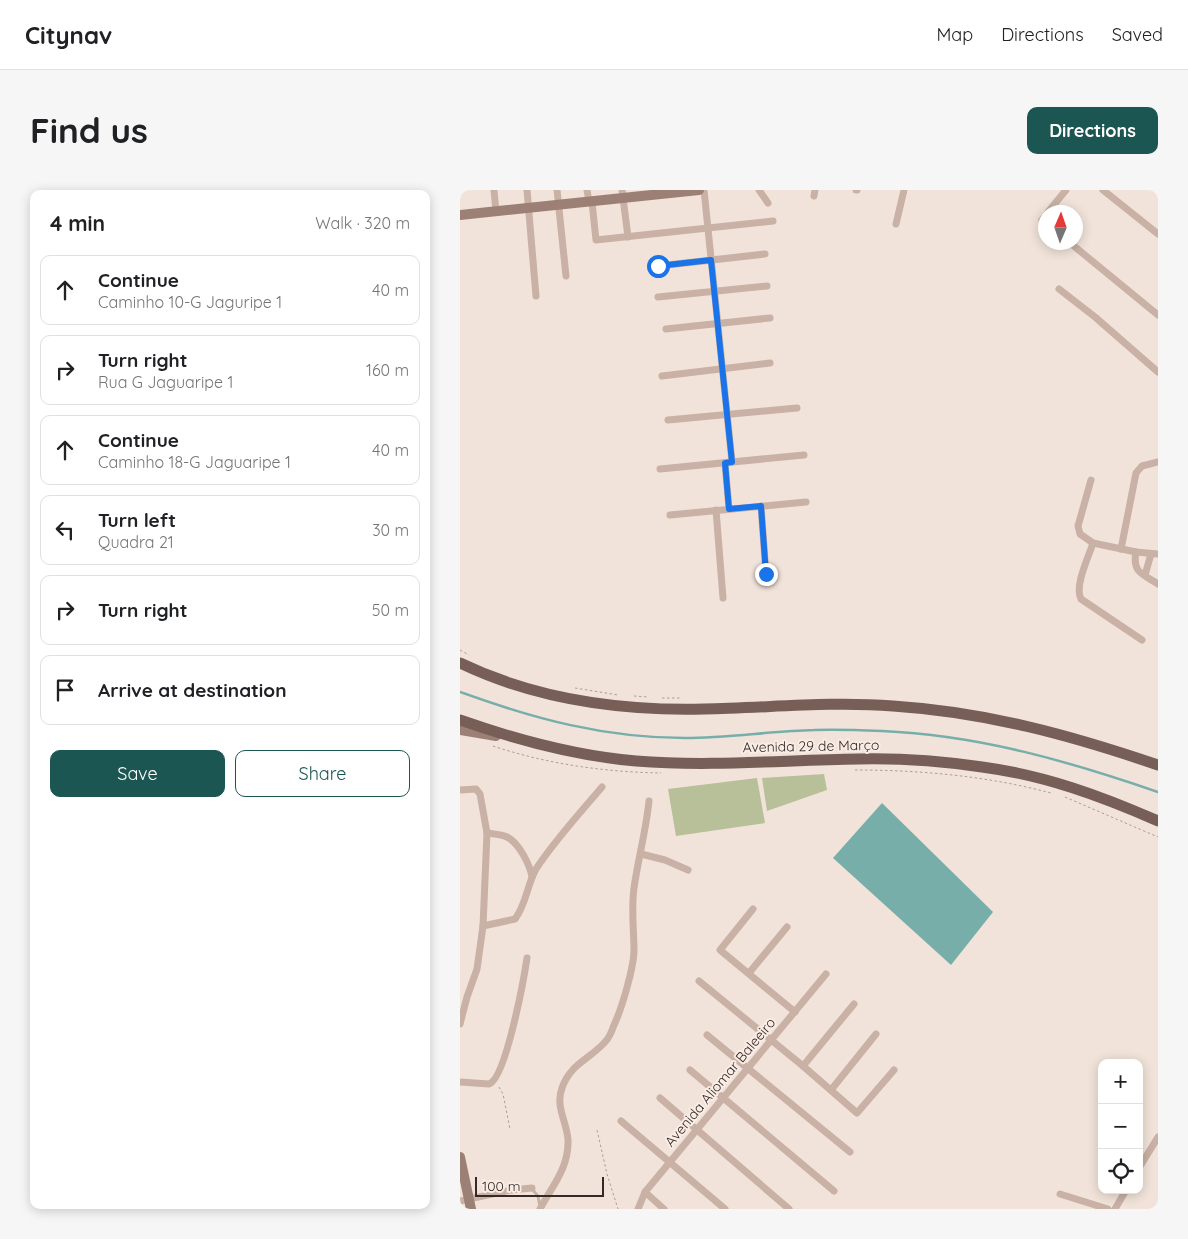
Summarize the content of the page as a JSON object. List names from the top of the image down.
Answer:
{
  "streets": {
    "main road": ["Avenida 29 de Março"],
    "street": ["Avenida Aliomar Baleeiro"]
  },
  "scale_bar": "100 m",
  "north": "top",
  "page": {
    "header": "Citynav",
    "nav": ["Map", "Directions", "Saved"],
    "buttons": [
      "Directions",
      ["Save", "Share"]
    ],
    "title": "Find us",
    "heading": ["4 min", "Walk · 320 m"],
    "list": [
      ["Continue", "Caminho 10-G Jaguripe 1", "40 m"],
      ["Turn right", "Rua G Jaguaripe 1", "160 m"],
      ["Continue", "Caminho 18-G Jaguaripe 1", "40 m"],
      ["Turn left", "Quadra 21", "30 m"],
      ["Turn right", "50 m"],
      "Arrive at destination"
    ],
    "map_buttons": ["+", "−"],
    "scale": "100 m"
  }
}
